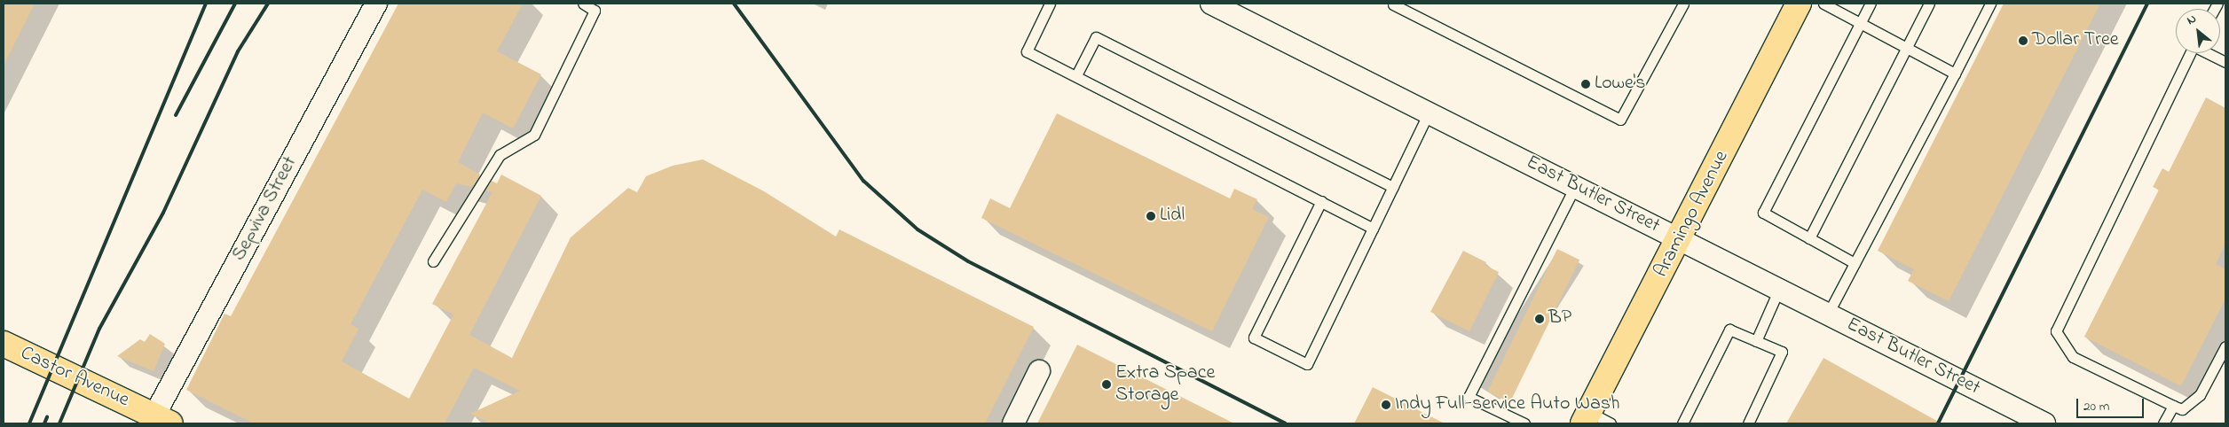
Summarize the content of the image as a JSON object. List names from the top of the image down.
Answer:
{
  "streets": {
    "main road": ["Aramingo Avenue", "Castor Avenue"],
    "street": ["East Butler Street", "Sepviva Street"]
  },
  "crossings": [
    ["East Butler Street", "Aramingo Avenue"],
    ["Sepviva Street", "Castor Avenue"]
  ],
  "places": [
    "Dollar Tree",
    "Lowe's",
    "Lidl",
    "BP",
    "Extra Space Storage",
    "Indy Full-service Auto Wash"
  ],
  "scale_bar": "20 m",
  "north": "top left"
}
